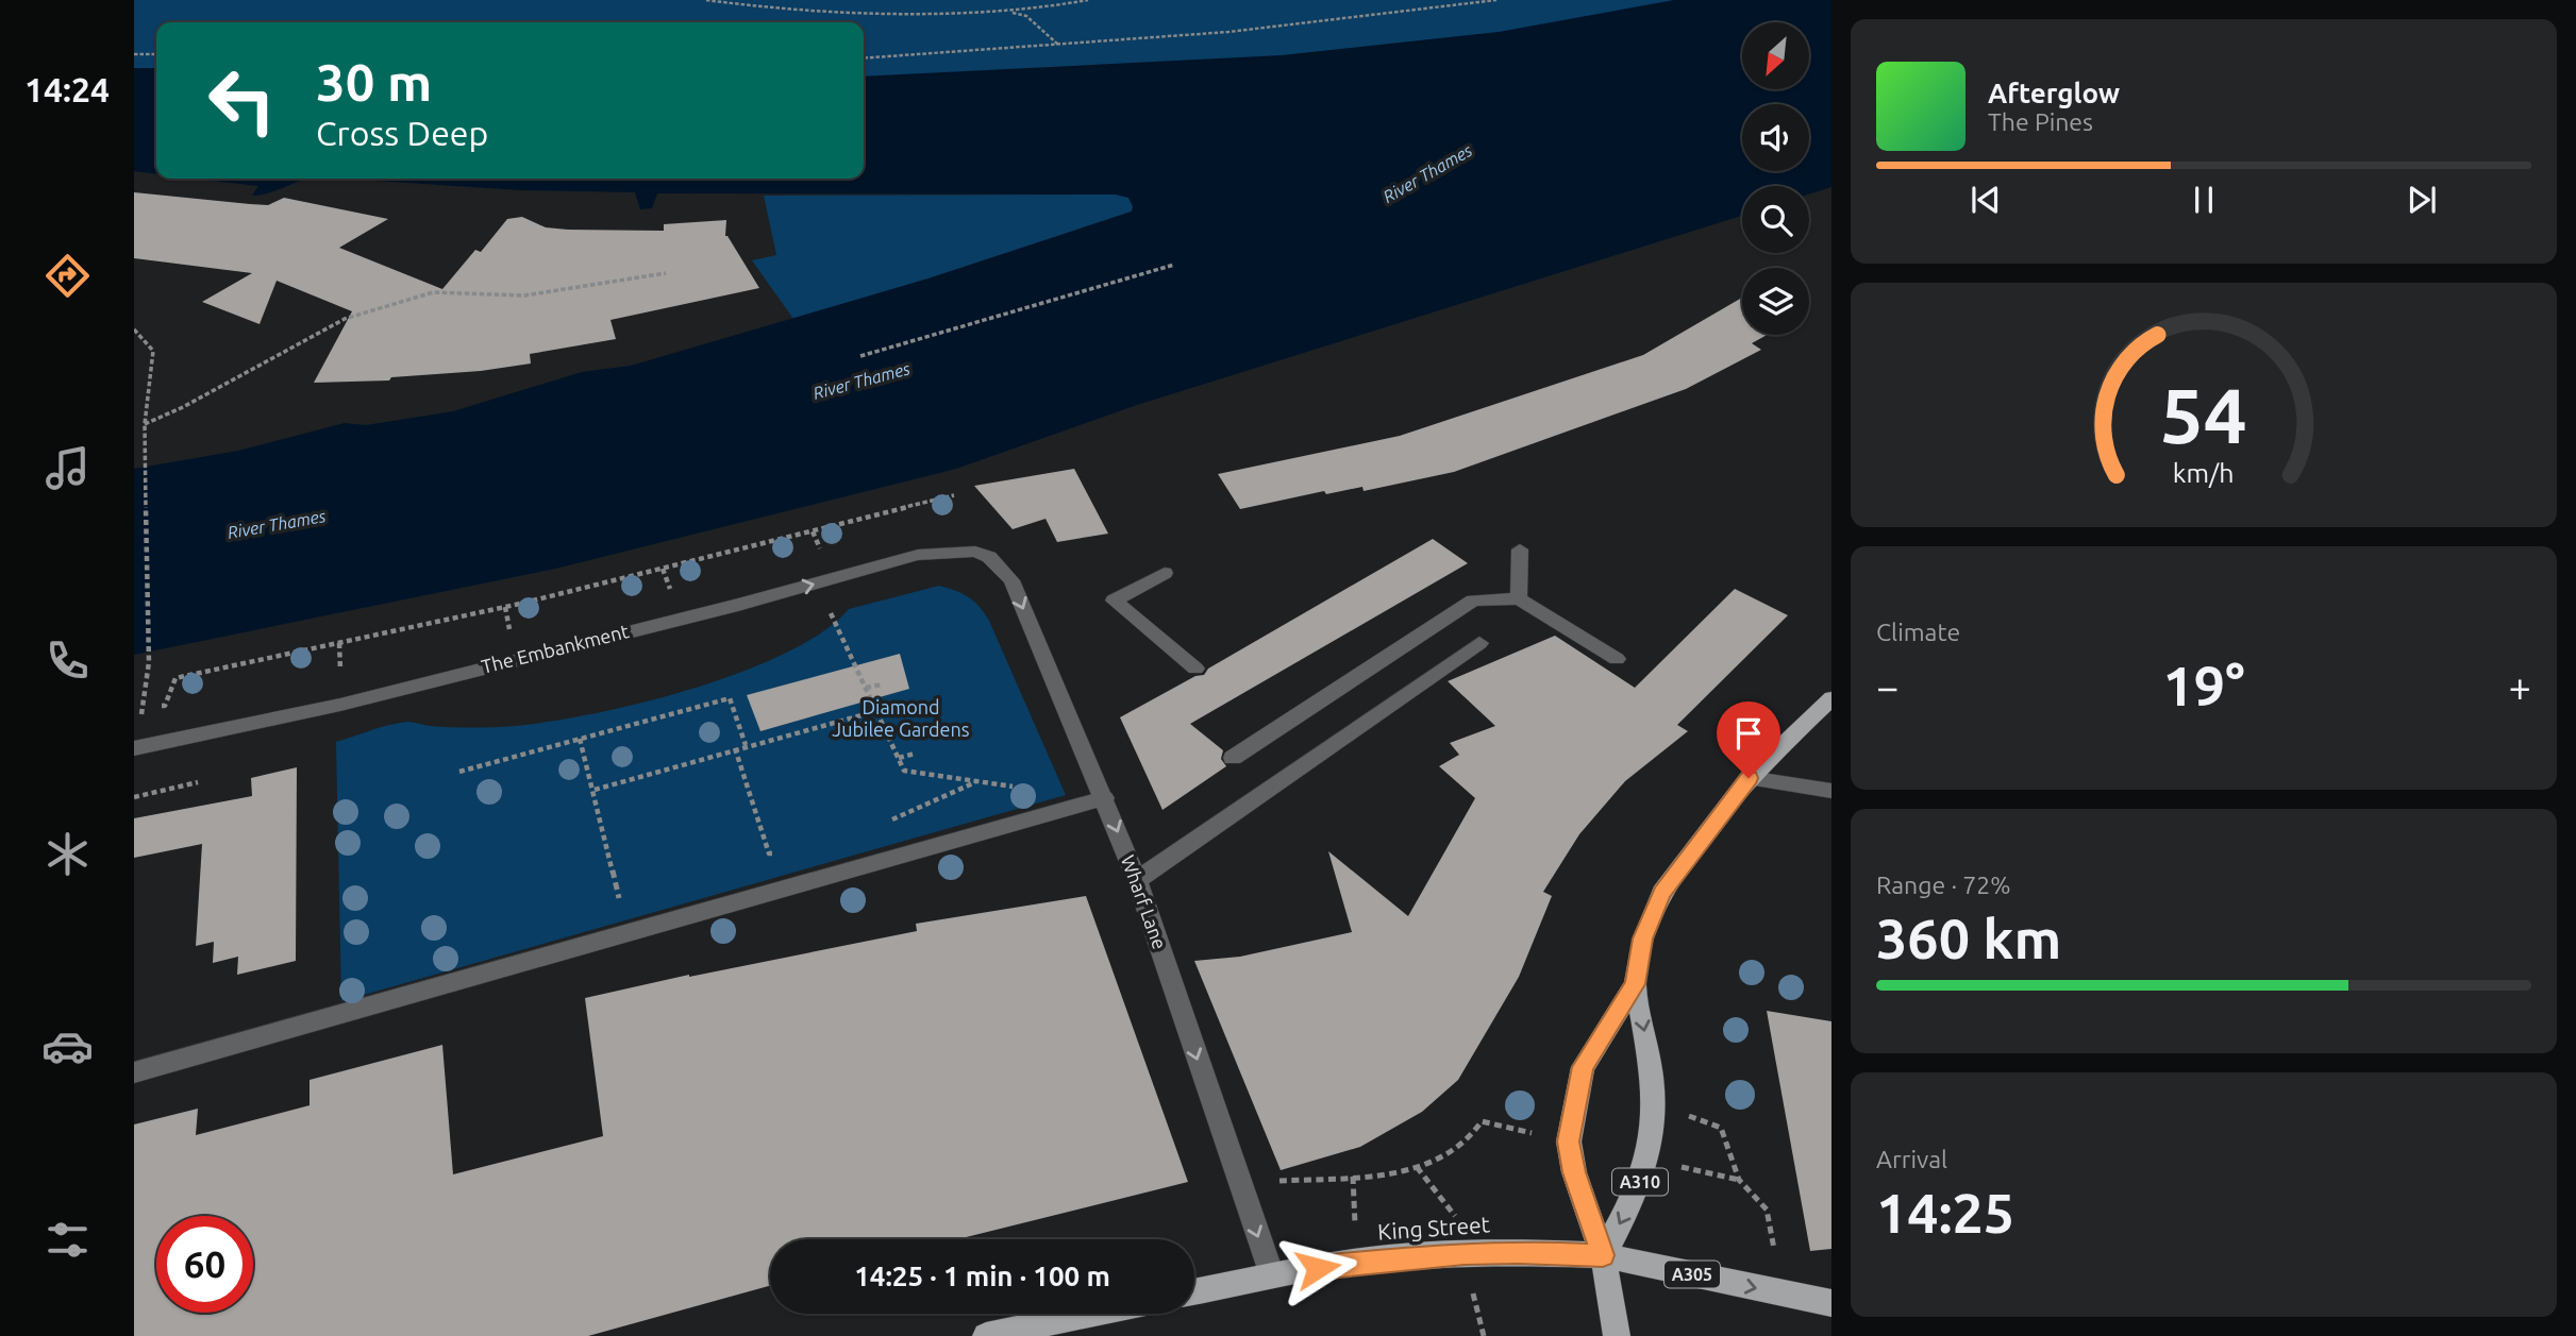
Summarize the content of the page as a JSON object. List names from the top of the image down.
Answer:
{
  "streets": {
    "main road": ["A310", "King Street", "A305"],
    "street": ["The Embankment", "Wharf Lane"]
  },
  "crossings": [
    ["The Embankment", "Wharf Lane"],
    ["Wharf Lane", "King Street"],
    ["A310", "King Street"],
    ["A310", "A305"],
    ["King Street", "A305"]
  ],
  "one_way": ["The Embankment", "Wharf Lane"],
  "water": ["River Thames"],
  "parks": ["Diamond Jubilee Gardens"],
  "north": "bottom left",
  "page": {
    "tabs": "14:24",
    "turn": ["30 m", "Cross Deep"],
    "song": ["Afterglow", "The Pines"],
    "tile": [
      "Climate",
      ["Range · 72%", "360 km"],
      ["Arrival", "14:25"]
    ],
    "heat": ["−", "19°", "+"],
    "limit": "60",
    "trip": "14:25 · 1 min · 100 m",
    "gauge": ["54", "km/h"]
  }
}
